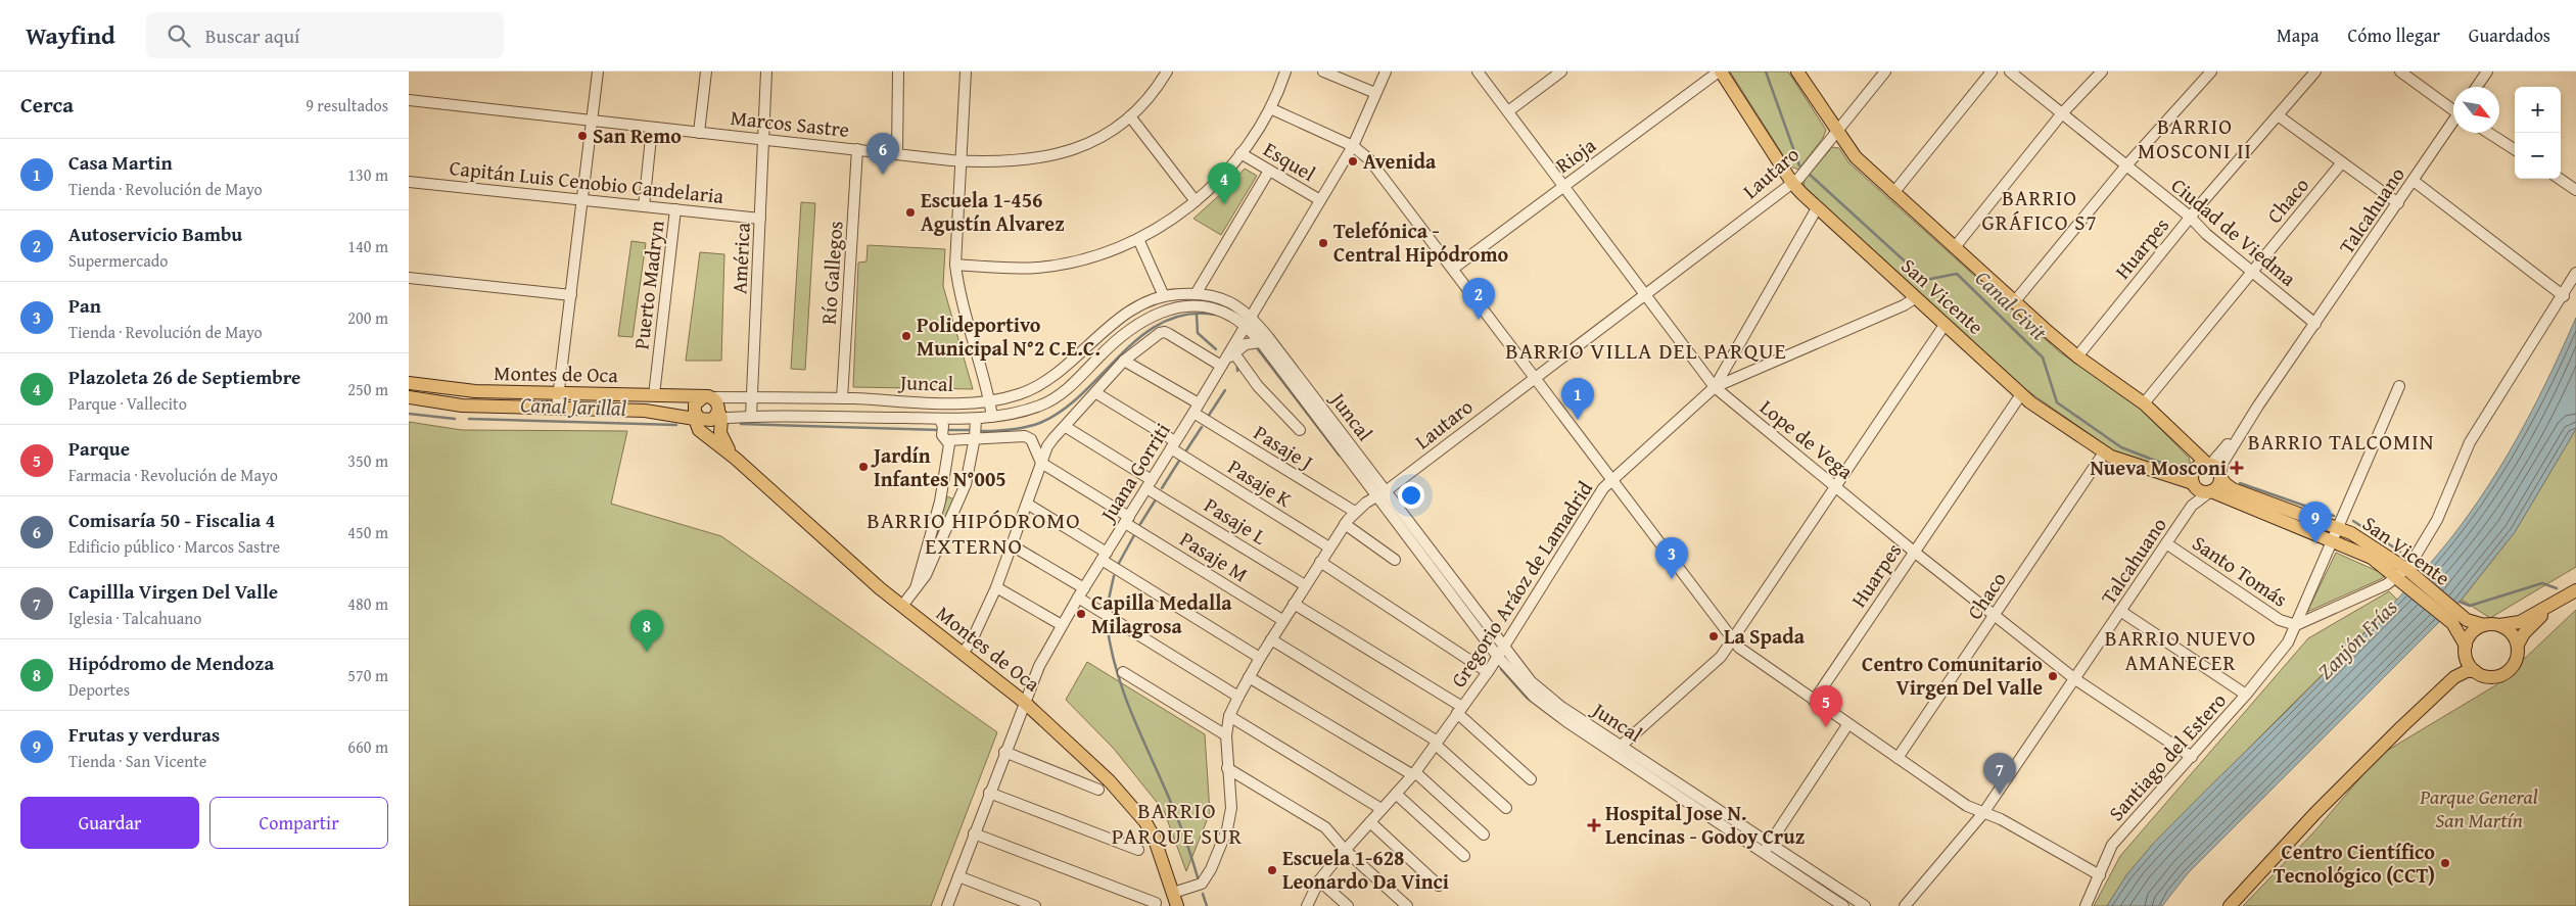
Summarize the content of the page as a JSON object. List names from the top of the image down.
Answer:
{
  "streets": {
    "main road": ["San Vicente", "Montes de Oca"],
    "street": [
      "Marcos Sastre",
      "Rioja",
      "Esquel",
      "Lautaro",
      "Capitán Luis Cenobio Candelaria",
      "Chaco",
      "Talcahuano",
      "Ciudad de Viedma",
      "Huarpes",
      "América",
      "Río Gallegos",
      "Puerto Madryn",
      "Juncal",
      "Lope de Vega",
      "Pasaje J",
      "Juana Gorriti",
      "Pasaje K",
      "Pasaje L",
      "Pasaje M",
      "Santo Tomás",
      "Gregorio Aráoz de Lamadrid",
      "Santiago del Estero"
    ]
  },
  "crossings": [
    ["Marcos Sastre", "América"],
    ["Marcos Sastre", "Río Gallegos"],
    ["Rioja", "San Vicente"],
    ["Rioja", "Lope de Vega"],
    ["Esquel", "Juana Gorriti"],
    ["Lautaro", "San Vicente"],
    ["Lautaro", "Montes de Oca"],
    ["Lautaro", "Juncal"],
    ["Lautaro", "Lope de Vega"],
    ["Lautaro", "Pasaje J"],
    ["Lautaro", "Pasaje K"],
    ["Lautaro", "Pasaje L"],
    ["Lautaro", "Pasaje M"],
    ["Capitán Luis Cenobio Candelaria", "América"],
    ["Capitán Luis Cenobio Candelaria", "Puerto Madryn"],
    ["Chaco", "Ciudad de Viedma"],
    ["Chaco", "San Vicente"],
    ["Chaco", "Lope de Vega"],
    ["Talcahuano", "Ciudad de Viedma"],
    ["Talcahuano", "San Vicente"],
    ["Talcahuano", "Lope de Vega"],
    ["Talcahuano", "Santo Tomás"],
    ["Ciudad de Viedma", "Huarpes"],
    ["Huarpes", "San Vicente"],
    ["Huarpes", "Lope de Vega"],
    ["América", "Juncal"],
    ["Río Gallegos", "Juncal"],
    ["Puerto Madryn", "Montes de Oca"],
    ["San Vicente", "Gregorio Aráoz de Lamadrid"],
    ["San Vicente", "Santiago del Estero"],
    ["Montes de Oca", "Juncal"],
    ["Montes de Oca", "Juana Gorriti"],
    ["Juncal", "Juana Gorriti"],
    ["Juncal", "Gregorio Aráoz de Lamadrid"],
    ["Lope de Vega", "Gregorio Aráoz de Lamadrid"],
    ["Lope de Vega", "Santiago del Estero"],
    ["Pasaje J", "Juana Gorriti"],
    ["Juana Gorriti", "Pasaje K"],
    ["Juana Gorriti", "Pasaje L"],
    ["Juana Gorriti", "Pasaje M"],
    ["Santo Tomás", "Santiago del Estero"]
  ],
  "districts": [
    "BARRIO MOSCONI II",
    "BARRIO GRÁFICO S7",
    "BARRIO VILLA DEL PARQUE",
    "BARRIO TALCOMIN",
    "BARRIO HIPÓDROMO EXTERNO",
    "BARRIO NUEVO AMANECER",
    "BARRIO PARQUE SUR"
  ],
  "water": ["Canal Civit", "Canal Jarillal", "Zanjón Frías"],
  "parks": ["Parque General San Martín"],
  "places": {
    "other": [
      "San Remo",
      "Avenida",
      "Escuela 1-456 Agustín Alvarez",
      "Telefónica - Central Hipódromo",
      "Polideportivo Municipal N°2 C.E.C.",
      "Jardín Infantes N°005",
      "Capilla Medalla Milagrosa",
      "La Spada",
      "Centro Comunitario Virgen Del Valle",
      "Centro Científico Tecnológico (CCT)",
      "Escuela 1-628 Leonardo Da Vinci"
    ],
    "health": ["Nueva Mosconi", "Hospital Jose N. Lencinas - Godoy Cruz"]
  },
  "north": "bottom right",
  "page": {
    "header": "Wayfind",
    "search": "Buscar aquí",
    "nav": ["Mapa", "Cómo llegar", "Guardados"],
    "heading": ["Cerca", "9 resultados"],
    "map_buttons": ["+", "−"],
    "pins": [
      "6",
      "4",
      "2",
      "1",
      "9",
      "3",
      "8",
      "5",
      "7"
    ],
    "list": [
      {
        "mark": "1",
        "name": "Casa Martin",
        "note": "Tienda · Revolución de Mayo",
        "value": "130 m"
      },
      {
        "mark": "2",
        "name": "Autoservicio Bambu",
        "note": "Supermercado",
        "value": "140 m"
      },
      {
        "mark": "3",
        "name": "Pan",
        "note": "Tienda · Revolución de Mayo",
        "value": "200 m"
      },
      {
        "mark": "4",
        "name": "Plazoleta 26 de Septiembre",
        "note": "Parque · Vallecito",
        "value": "250 m"
      },
      {
        "mark": "5",
        "name": "Parque",
        "note": "Farmacia · Revolución de Mayo",
        "value": "350 m"
      },
      {
        "mark": "6",
        "name": "Comisaría 50 - Fiscalia 4",
        "note": "Edificio público · Marcos Sastre",
        "value": "450 m"
      },
      {
        "mark": "7",
        "name": "Capillla Virgen Del Valle",
        "note": "Iglesia · Talcahuano",
        "value": "480 m"
      },
      {
        "mark": "8",
        "name": "Hipódromo de Mendoza",
        "note": "Deportes",
        "value": "570 m"
      },
      {
        "mark": "9",
        "name": "Frutas y verduras",
        "note": "Tienda · San Vicente",
        "value": "660 m"
      }
    ],
    "buttons": ["Guardar", "Compartir"]
  }
}
